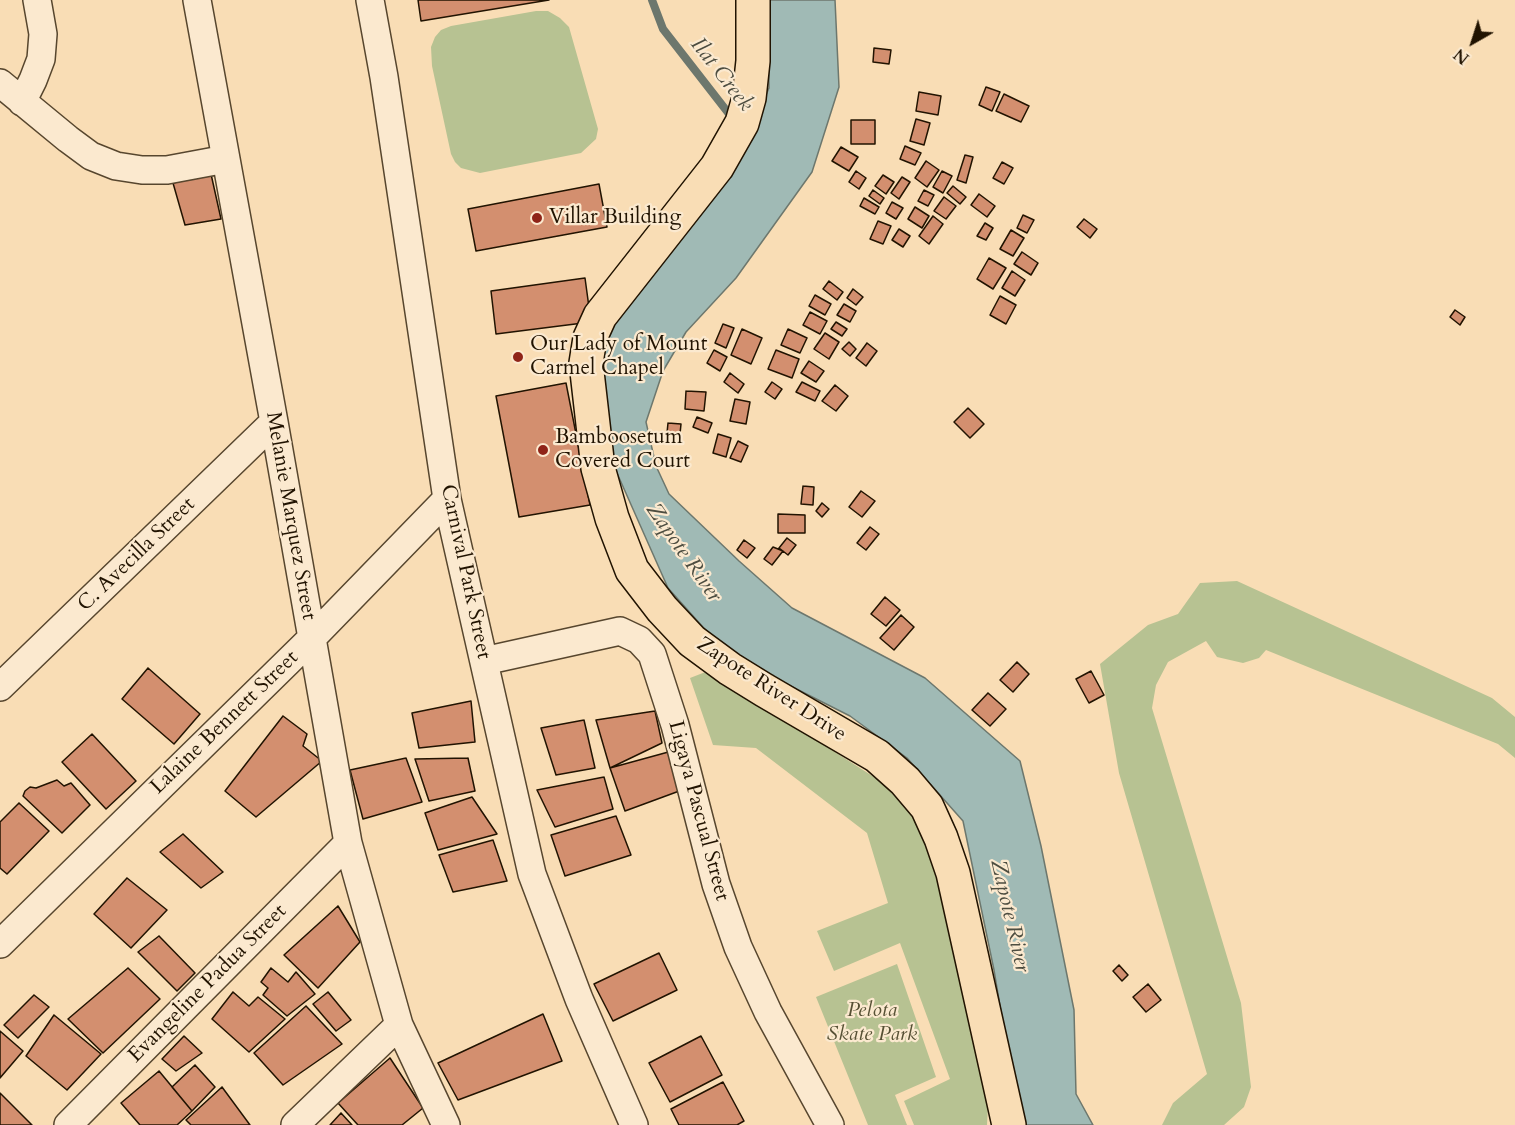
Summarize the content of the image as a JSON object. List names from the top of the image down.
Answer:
{
  "streets": {
    "main road": ["Zapote River Drive"],
    "street": [
      "Melanie Marquez Street",
      "C. Avecilla Street",
      "Carnival Park Street",
      "Lalaine Bennett Street",
      "Ligaya Pascual Street",
      "Evangeline Padua Street"
    ]
  },
  "crossings": [
    ["Melanie Marquez Street", "C. Avecilla Street"],
    ["Melanie Marquez Street", "Lalaine Bennett Street"],
    ["Melanie Marquez Street", "Evangeline Padua Street"],
    ["Carnival Park Street", "Lalaine Bennett Street"],
    ["Carnival Park Street", "Ligaya Pascual Street"]
  ],
  "water": ["Ilat Creek", "Zapote River"],
  "parks": ["Pelota Skate Park"],
  "places": ["Villar Building", "Our Lady of Mount Carmel Chapel", "Bamboosetum Covered Court"],
  "north": "bottom left"
}
